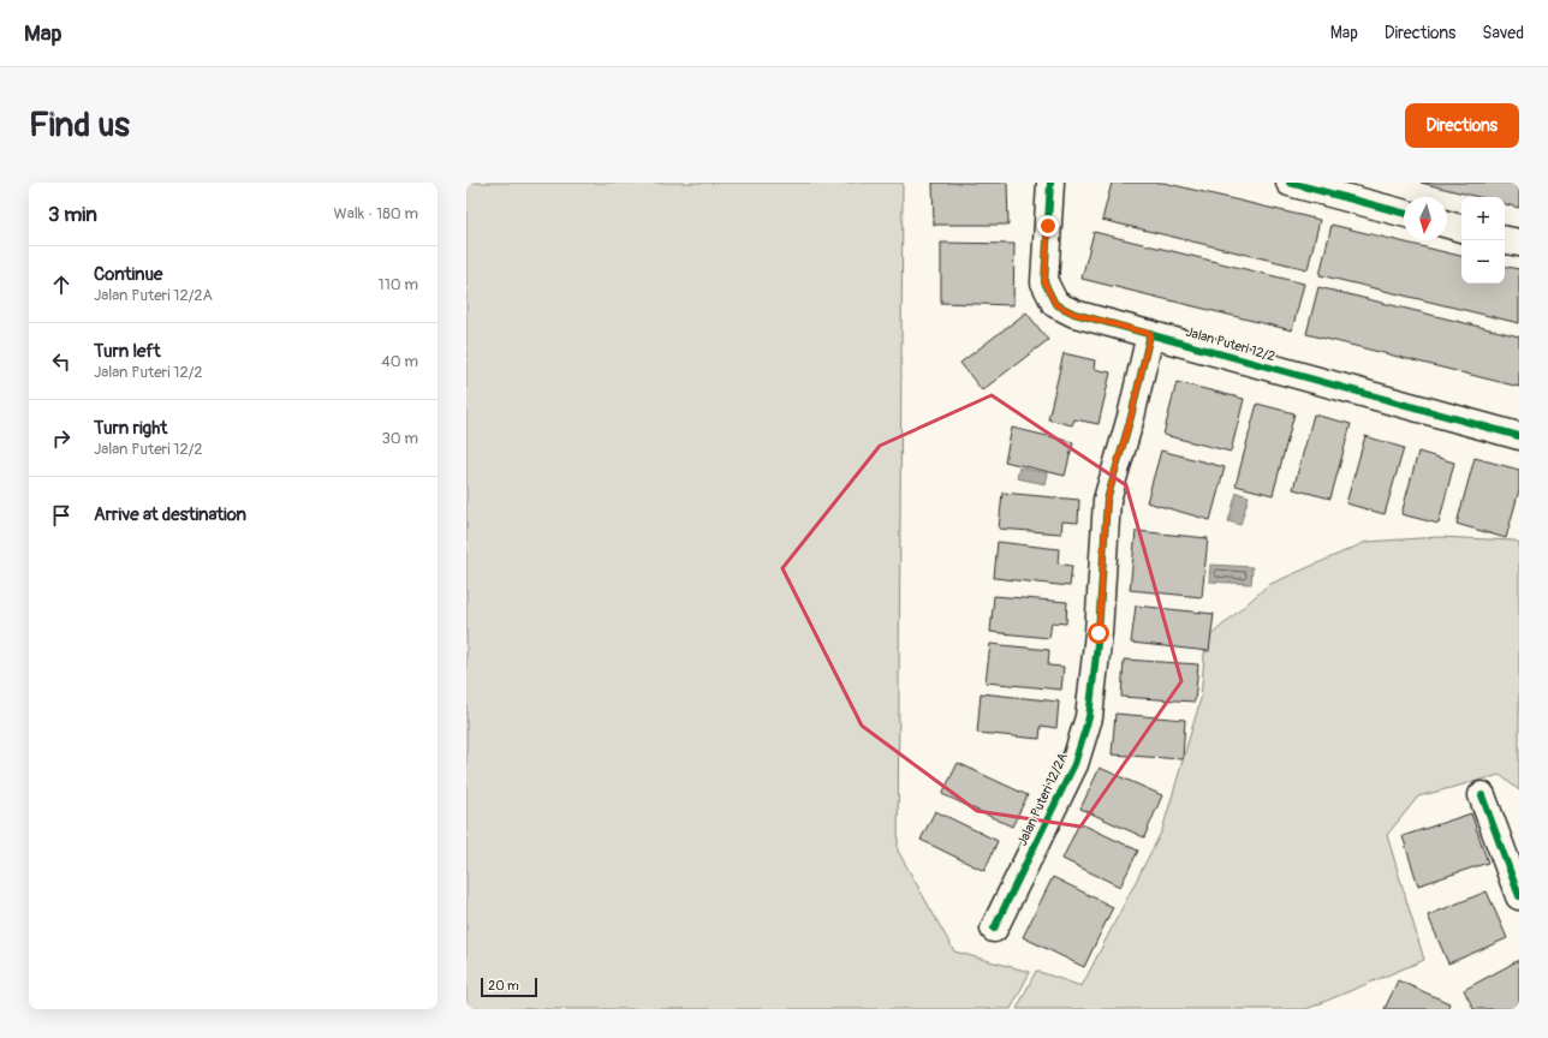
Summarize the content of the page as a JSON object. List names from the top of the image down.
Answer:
{
  "streets": {
    "street": ["Jalan Puteri 12/2", "Jalan Puteri 12/2A"]
  },
  "crossings": [
    ["Jalan Puteri 12/2", "Jalan Puteri 12/2A"]
  ],
  "scale_bar": "20 m",
  "north": "bottom",
  "page": {
    "header": "Map",
    "nav": ["Map", "Directions", "Saved"],
    "buttons": "Directions",
    "title": "Find us",
    "heading": ["3 min", "Walk · 180 m"],
    "map_buttons": ["+", "−"],
    "list": [
      ["Continue", "Jalan Puteri 12/2A", "110 m"],
      ["Turn left", "Jalan Puteri 12/2", "40 m"],
      ["Turn right", "Jalan Puteri 12/2", "30 m"],
      "Arrive at destination"
    ],
    "scale": "20 m"
  }
}
